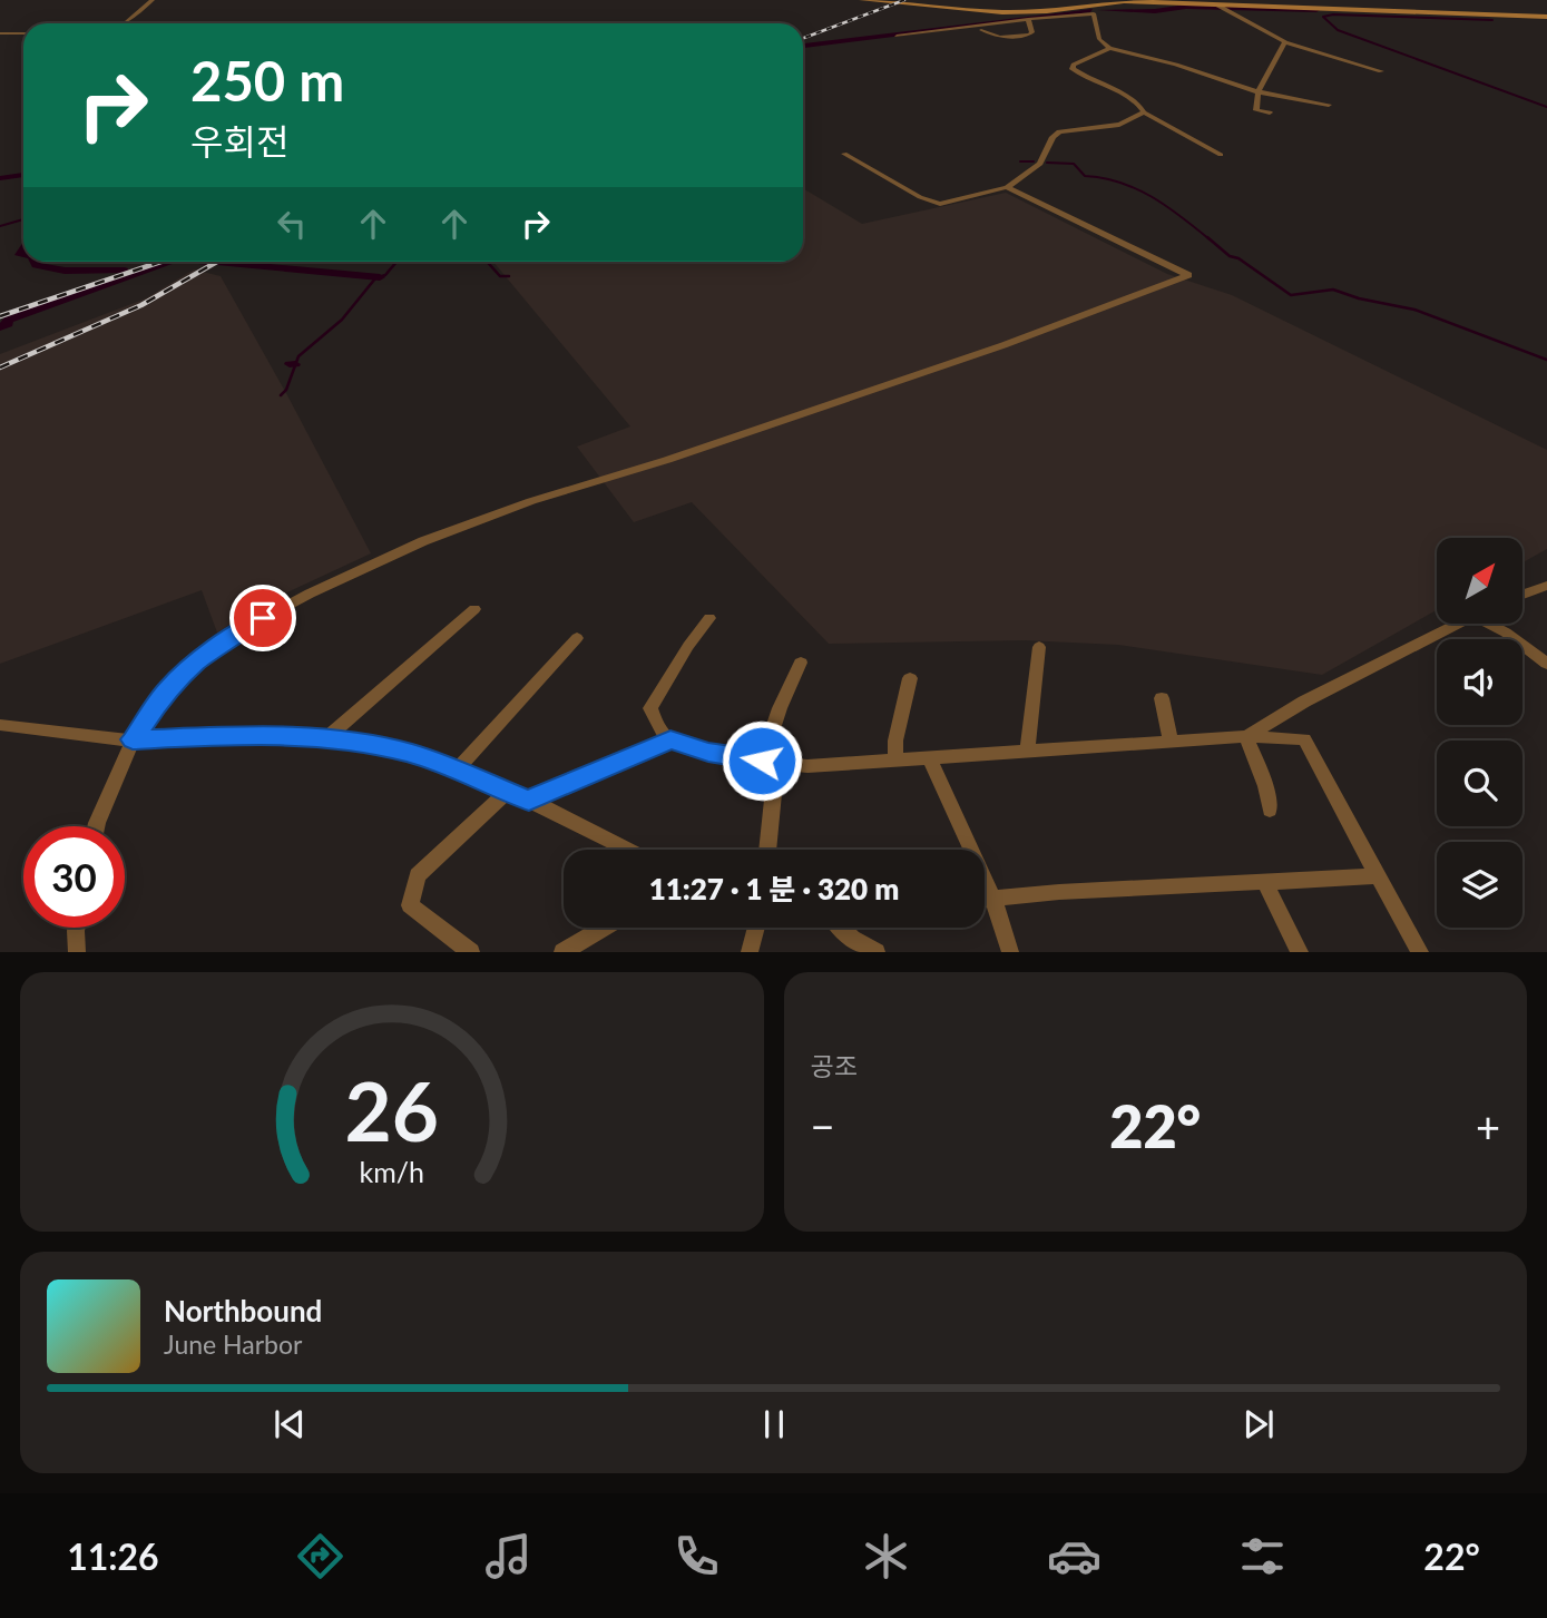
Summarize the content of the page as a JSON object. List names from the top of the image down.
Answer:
{
  "north": "top right",
  "page": {
    "turn": ["250 m", "우회전"],
    "limit": "30",
    "trip": "11:27 · 1 분 · 320 m",
    "tile": "공조",
    "heat": ["−", "22°", "+"],
    "song": ["Northbound", "June Harbor"],
    "tabs": ["11:26", "22°"],
    "gauge": ["26", "km/h"]
  }
}
